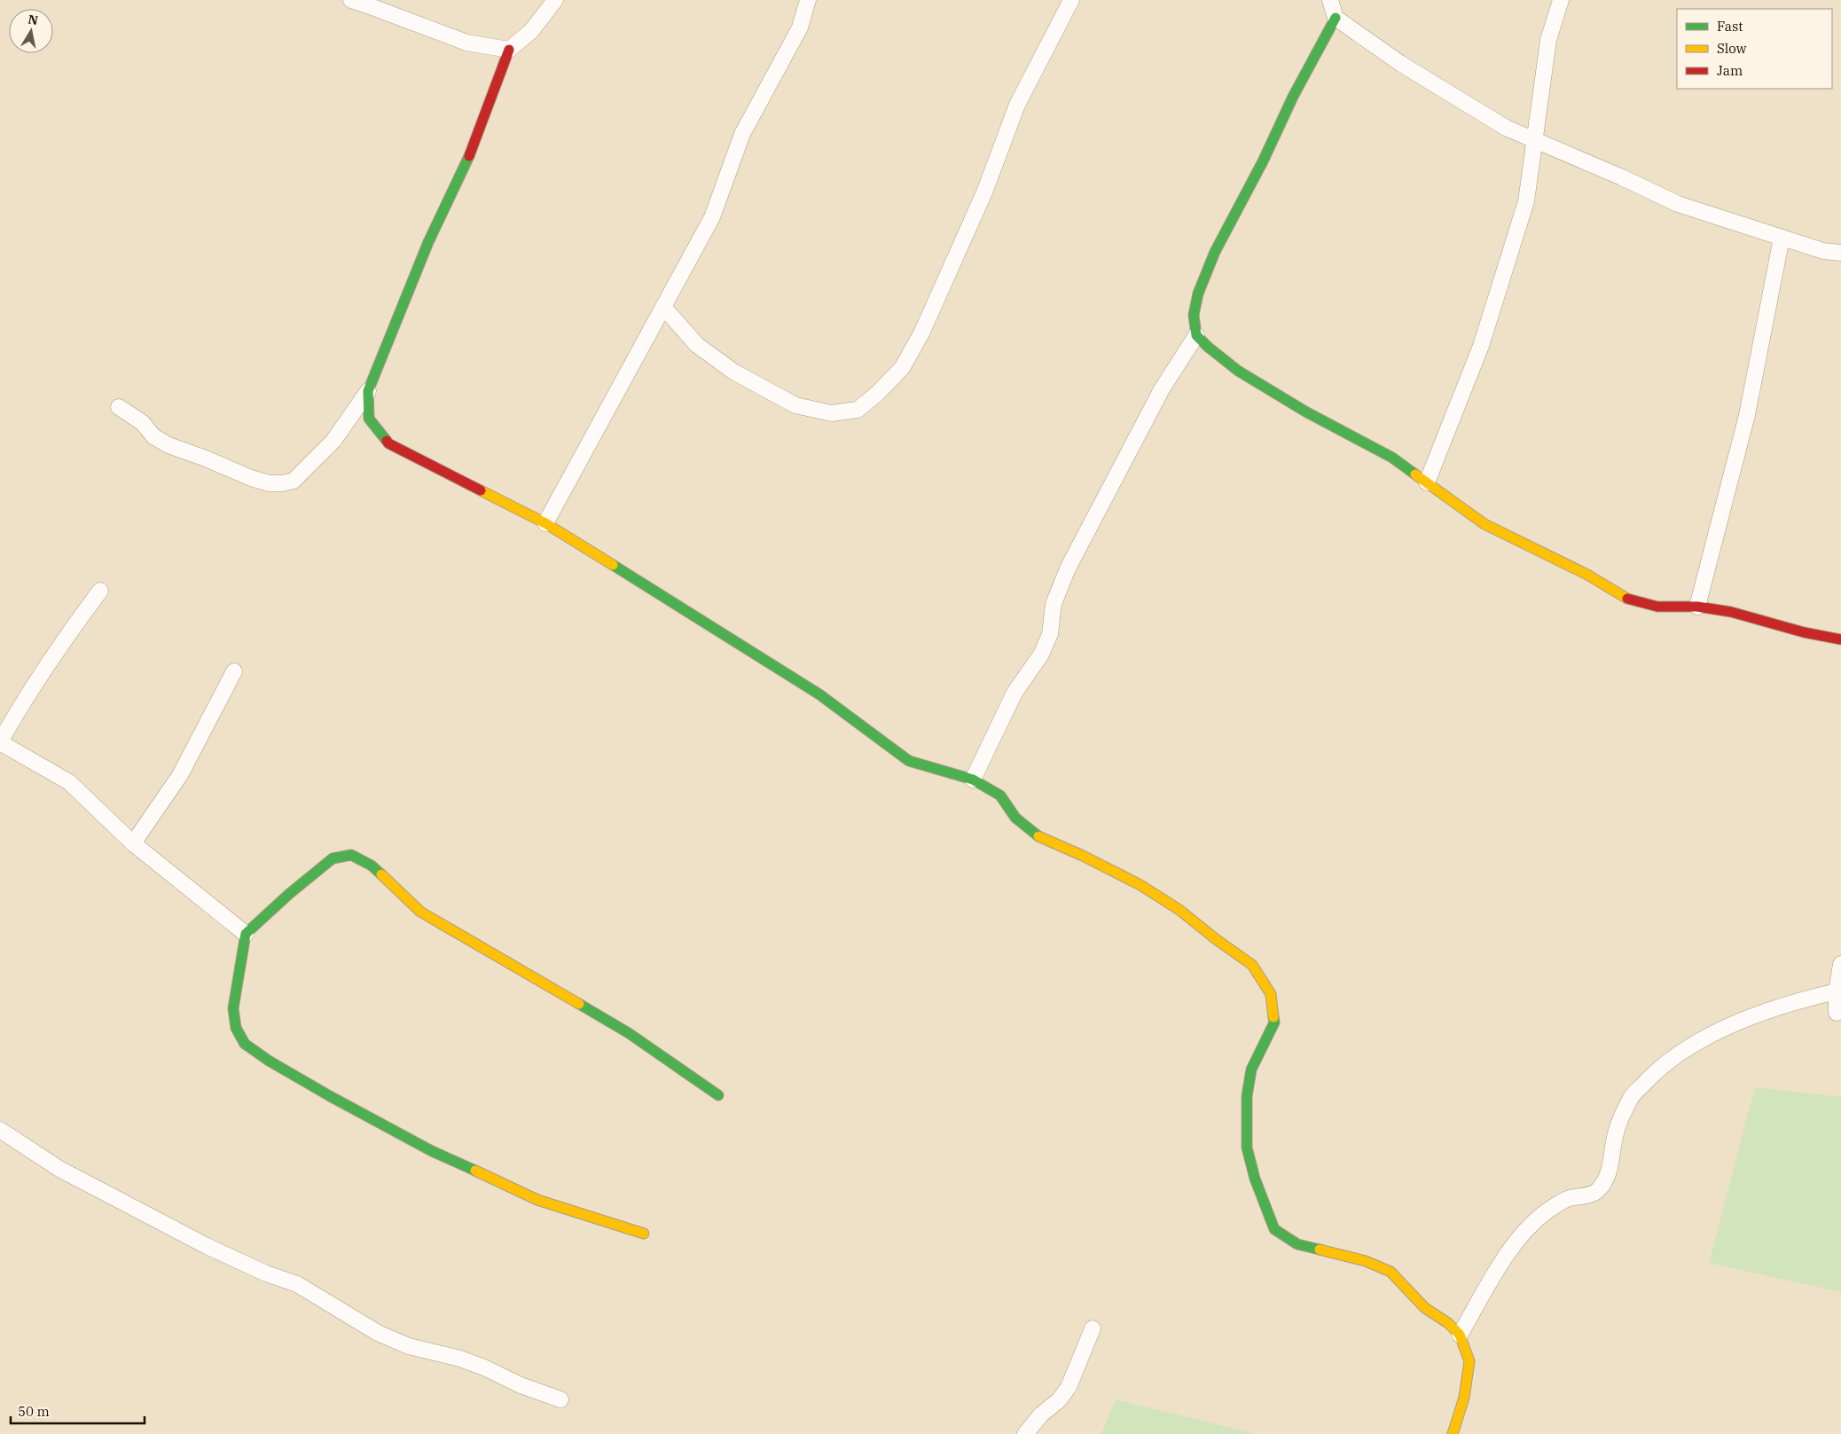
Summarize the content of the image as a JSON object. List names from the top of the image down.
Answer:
{
  "legend": ["Fast", "Slow", "Jam"],
  "scale_bar": "50 m",
  "north": "top"
}
